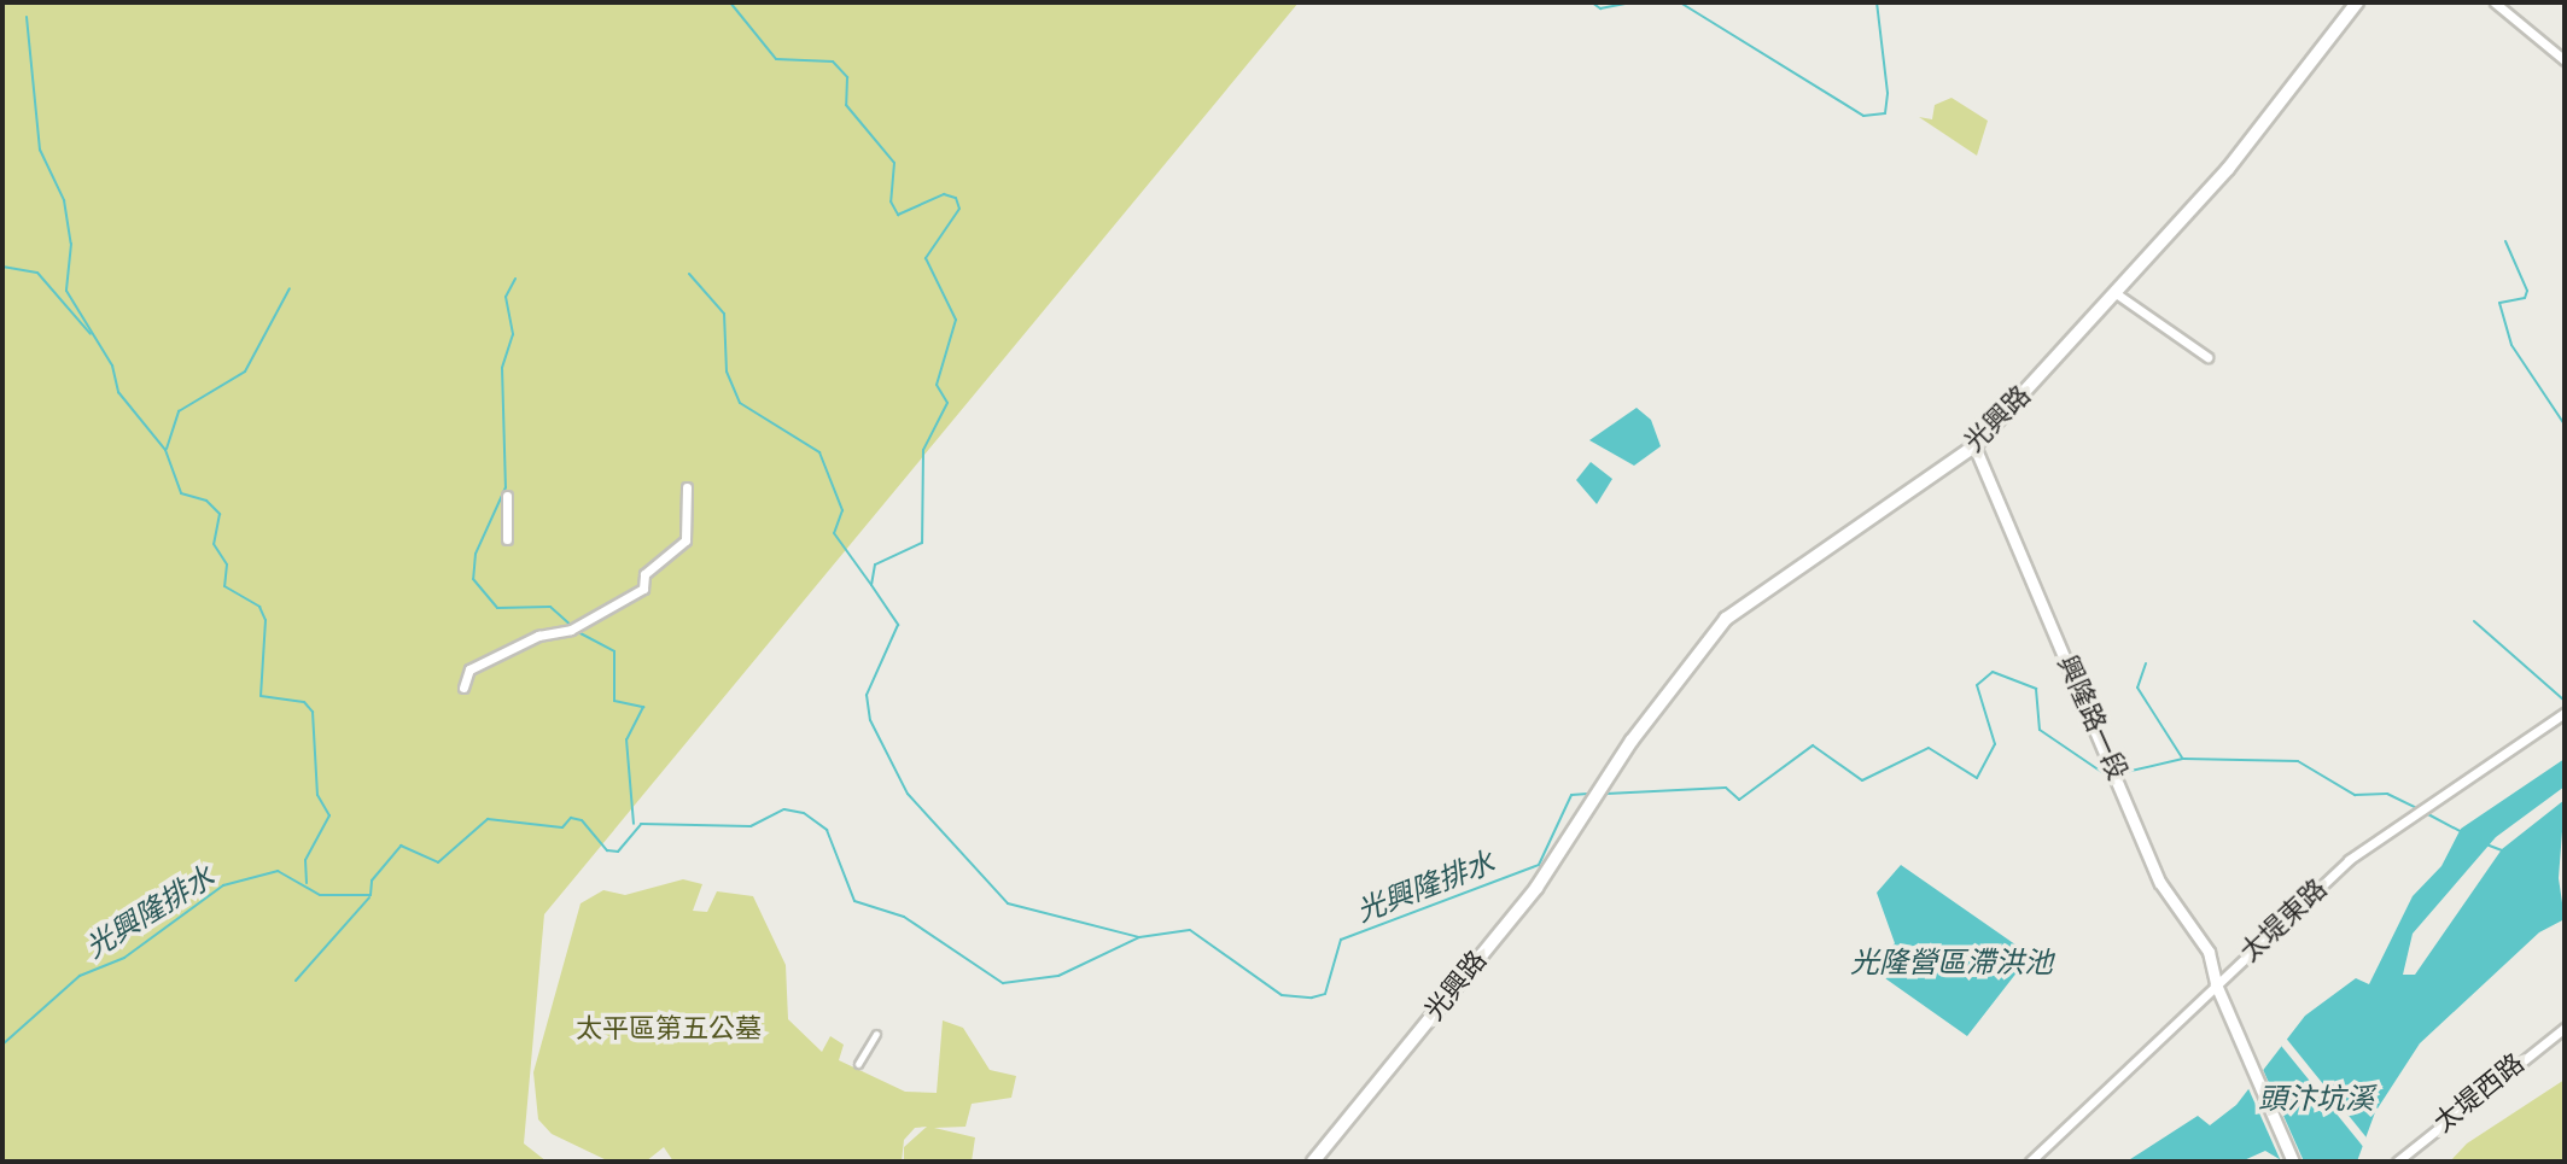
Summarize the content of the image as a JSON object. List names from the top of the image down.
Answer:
{
  "streets": {
    "main road": ["光興路"],
    "street": ["興隆路一段", "太堤東路", "太堤西路"]
  },
  "crossings": [
    ["光興路", "興隆路一段"],
    ["興隆路一段", "太堤東路"]
  ],
  "water": ["光興隆排水", "光隆營區滯洪池", "頭汴坑溪"],
  "parks": ["太平區第五公墓"]
}
